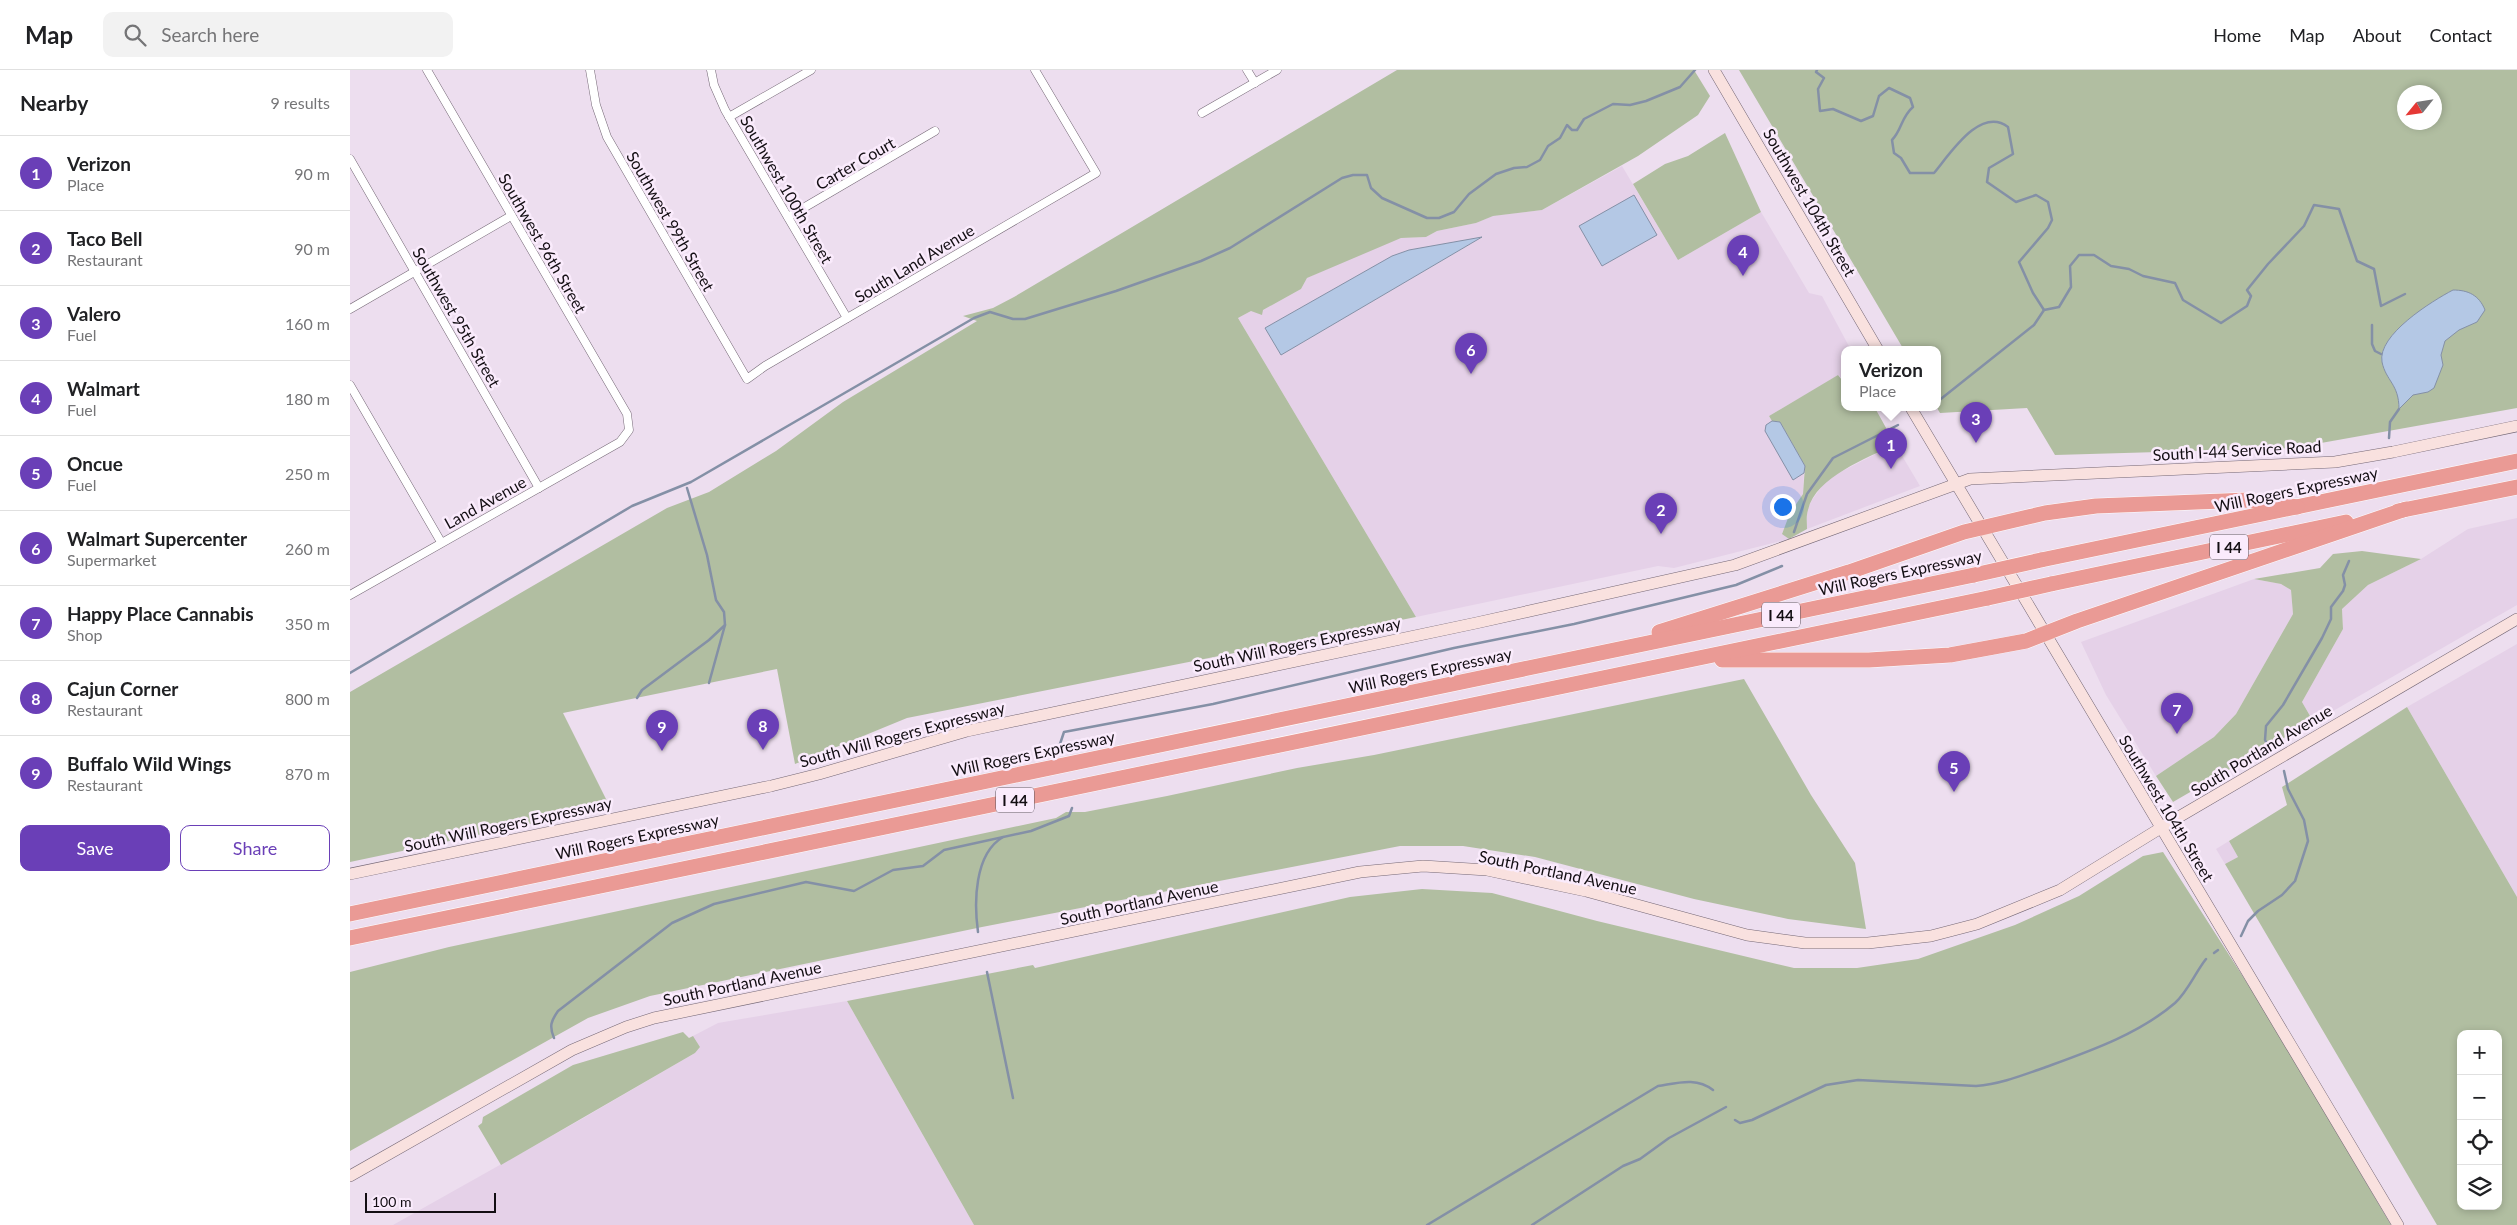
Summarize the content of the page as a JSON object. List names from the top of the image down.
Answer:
{
  "streets": {
    "highway": ["Will Rogers Expressway", "I 44"],
    "main road": [
      "Southwest 104th Street",
      "South I-44 Service Road",
      "South Will Rogers Expressway",
      "South Portland Avenue"
    ],
    "street": [
      "Carter Court",
      "Southwest 100th Street",
      "Southwest 99th Street",
      "Southwest 96th Street",
      "South Land Avenue",
      "Southwest 95th Street",
      "Land Avenue"
    ]
  },
  "crossings": [
    ["Carter Court", "Southwest 100th Street"],
    ["Southwest 100th Street", "South Land Avenue"],
    ["Southwest 104th Street", "South I-44 Service Road"],
    ["Southwest 104th Street", "South Will Rogers Expressway"],
    ["Southwest 104th Street", "South Portland Avenue"],
    ["Southwest 99th Street", "South Land Avenue"],
    ["Southwest 96th Street", "Land Avenue"],
    ["Southwest 95th Street", "Land Avenue"],
    ["South I-44 Service Road", "South Will Rogers Expressway"]
  ],
  "scale_bar": "100 m",
  "north": "bottom left",
  "page": {
    "header": "Map",
    "search": "Search here",
    "nav": [
      "Home",
      "Map",
      "About",
      "Contact"
    ],
    "heading": ["Nearby", "9 results"],
    "list": [
      {
        "mark": "1",
        "name": "Verizon",
        "note": "Place",
        "value": "90 m"
      },
      {
        "mark": "2",
        "name": "Taco Bell",
        "note": "Restaurant",
        "value": "90 m"
      },
      {
        "mark": "3",
        "name": "Valero",
        "note": "Fuel",
        "value": "160 m"
      },
      {
        "mark": "4",
        "name": "Walmart",
        "note": "Fuel",
        "value": "180 m"
      },
      {
        "mark": "5",
        "name": "Oncue",
        "note": "Fuel",
        "value": "250 m"
      },
      {
        "mark": "6",
        "name": "Walmart Supercenter",
        "note": "Supermarket",
        "value": "260 m"
      },
      {
        "mark": "7",
        "name": "Happy Place Cannabis",
        "note": "Shop",
        "value": "350 m"
      },
      {
        "mark": "8",
        "name": "Cajun Corner",
        "note": "Restaurant",
        "value": "800 m"
      },
      {
        "mark": "9",
        "name": "Buffalo Wild Wings",
        "note": "Restaurant",
        "value": "870 m"
      }
    ],
    "pins": [
      "4",
      "6",
      "3",
      "1",
      "2",
      "7",
      "8",
      "9",
      "5"
    ],
    "popup": ["Verizon", "Place"],
    "buttons": ["Save", "Share"],
    "map_buttons": ["+", "−"],
    "scale": "100 m"
  }
}
